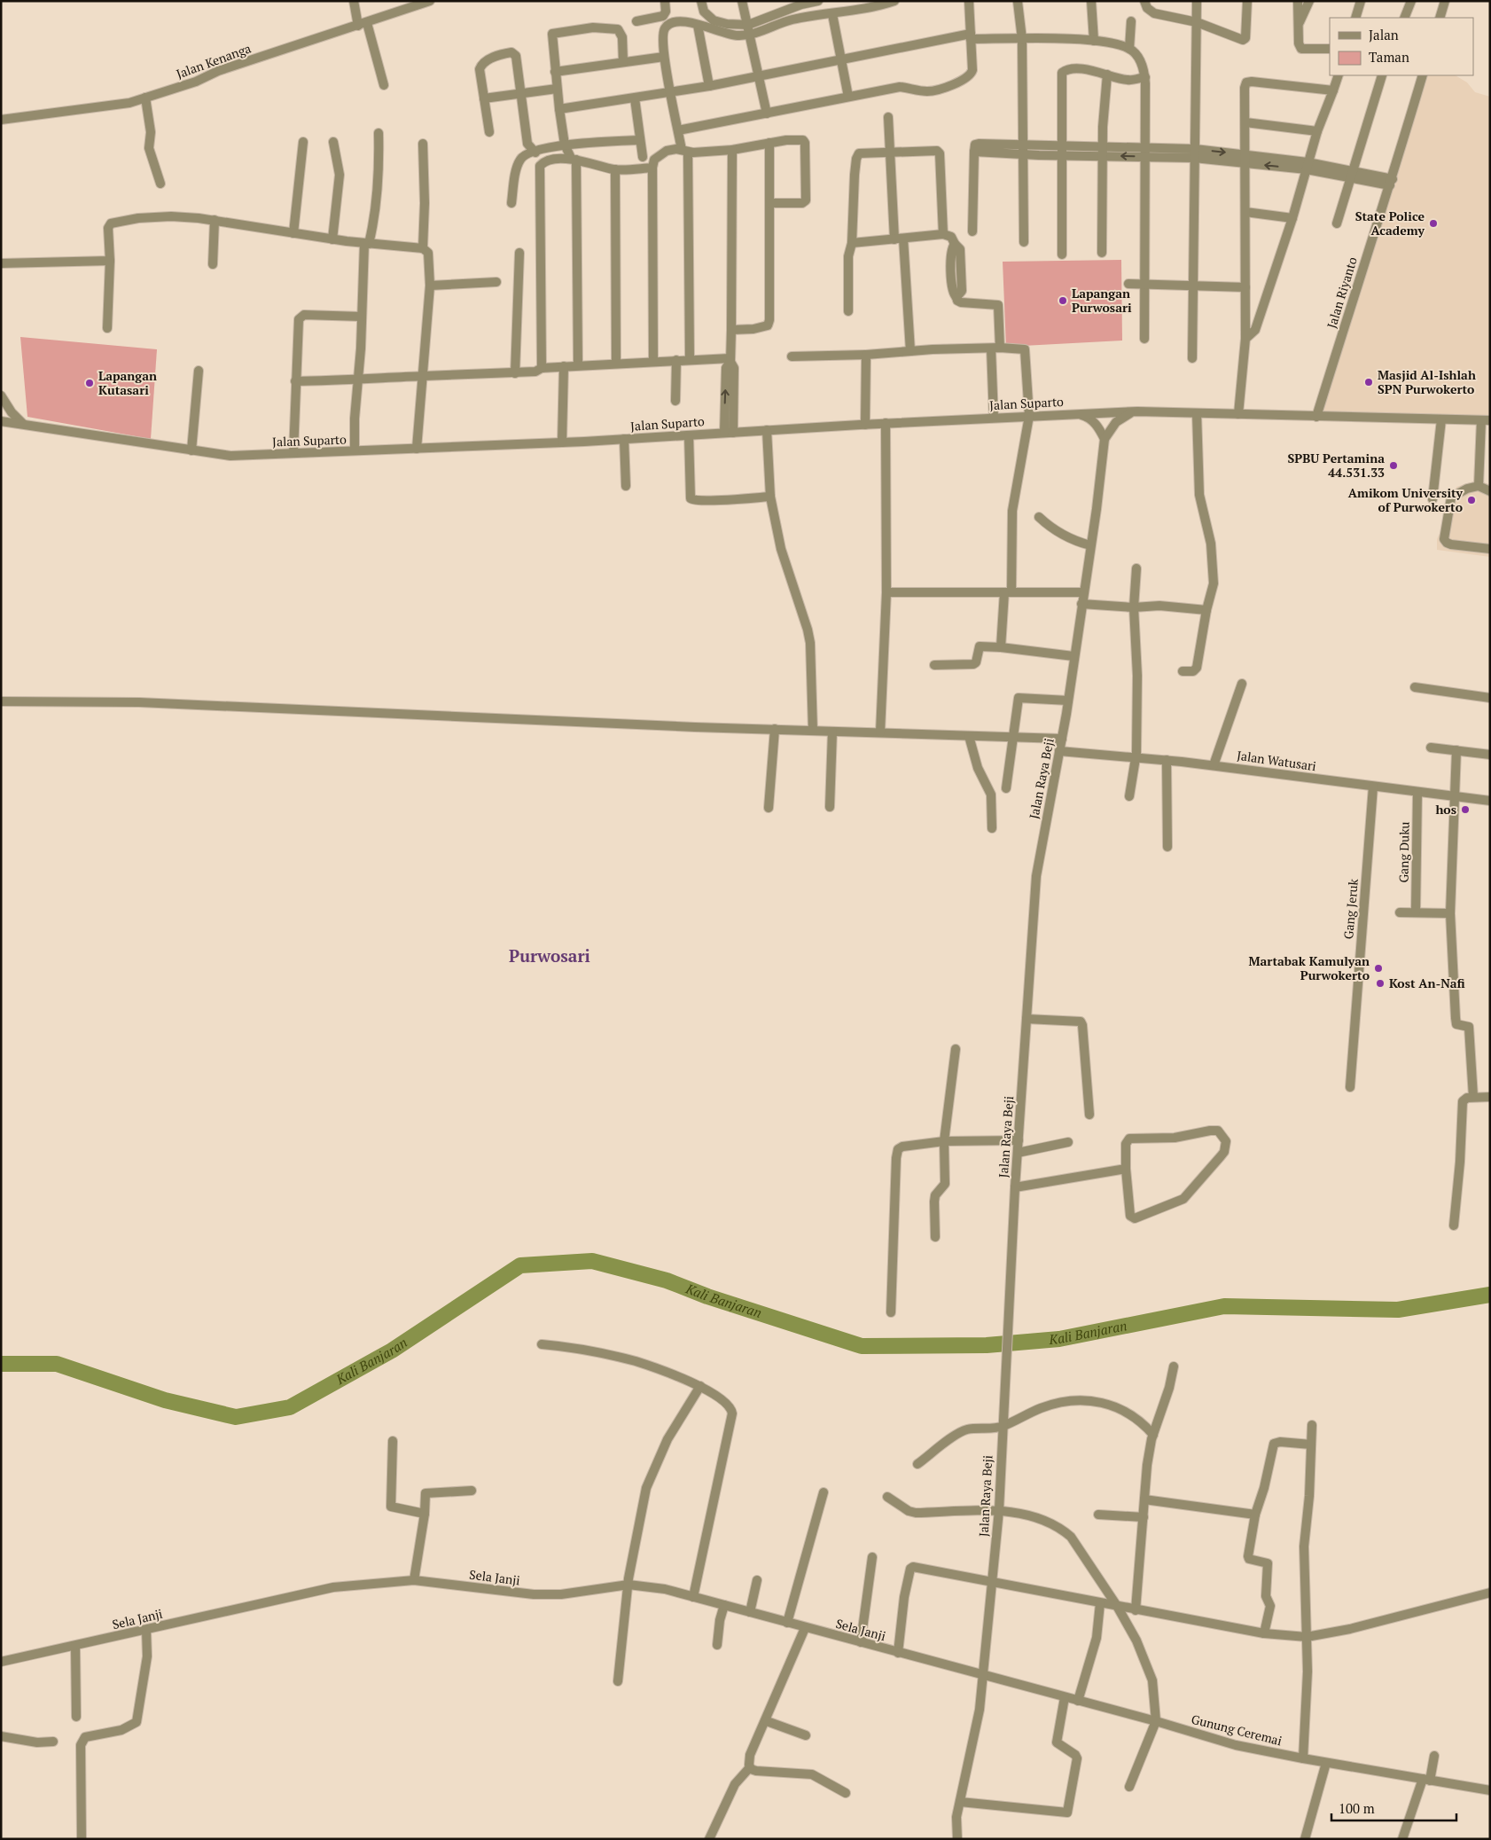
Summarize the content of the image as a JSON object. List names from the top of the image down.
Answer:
{
  "streets": {
    "street": [
      "Jalan Kenanga",
      "Jalan Riyanto",
      "Jalan Suparto",
      "Jalan Watusari",
      "Jalan Raya Beji",
      "Gang Duku",
      "Gang Jeruk",
      "Sela Janji",
      "Gunung Ceremai"
    ]
  },
  "crossings": [
    ["Jalan Riyanto", "Jalan Suparto"],
    ["Jalan Watusari", "Jalan Raya Beji"],
    ["Jalan Watusari", "Gang Duku"],
    ["Jalan Watusari", "Gang Jeruk"],
    ["Jalan Raya Beji", "Sela Janji"],
    ["Jalan Raya Beji", "Gunung Ceremai"],
    ["Sela Janji", "Gunung Ceremai"]
  ],
  "districts": ["Purwosari"],
  "water": ["Kali Banjaran"],
  "places": [
    "State Police Academy",
    "Lapangan Purwosari",
    "Masjid Al-Ishlah SPN Purwokerto",
    "Lapangan Kutasari",
    "SPBU Pertamina 44.531.33",
    "Amikom University of Purwokerto",
    "hos",
    "Martabak Kamulyan Purwokerto",
    "Kost An-Nafi"
  ],
  "legend": ["Jalan", "Taman"],
  "scale_bar": "100 m"
}
